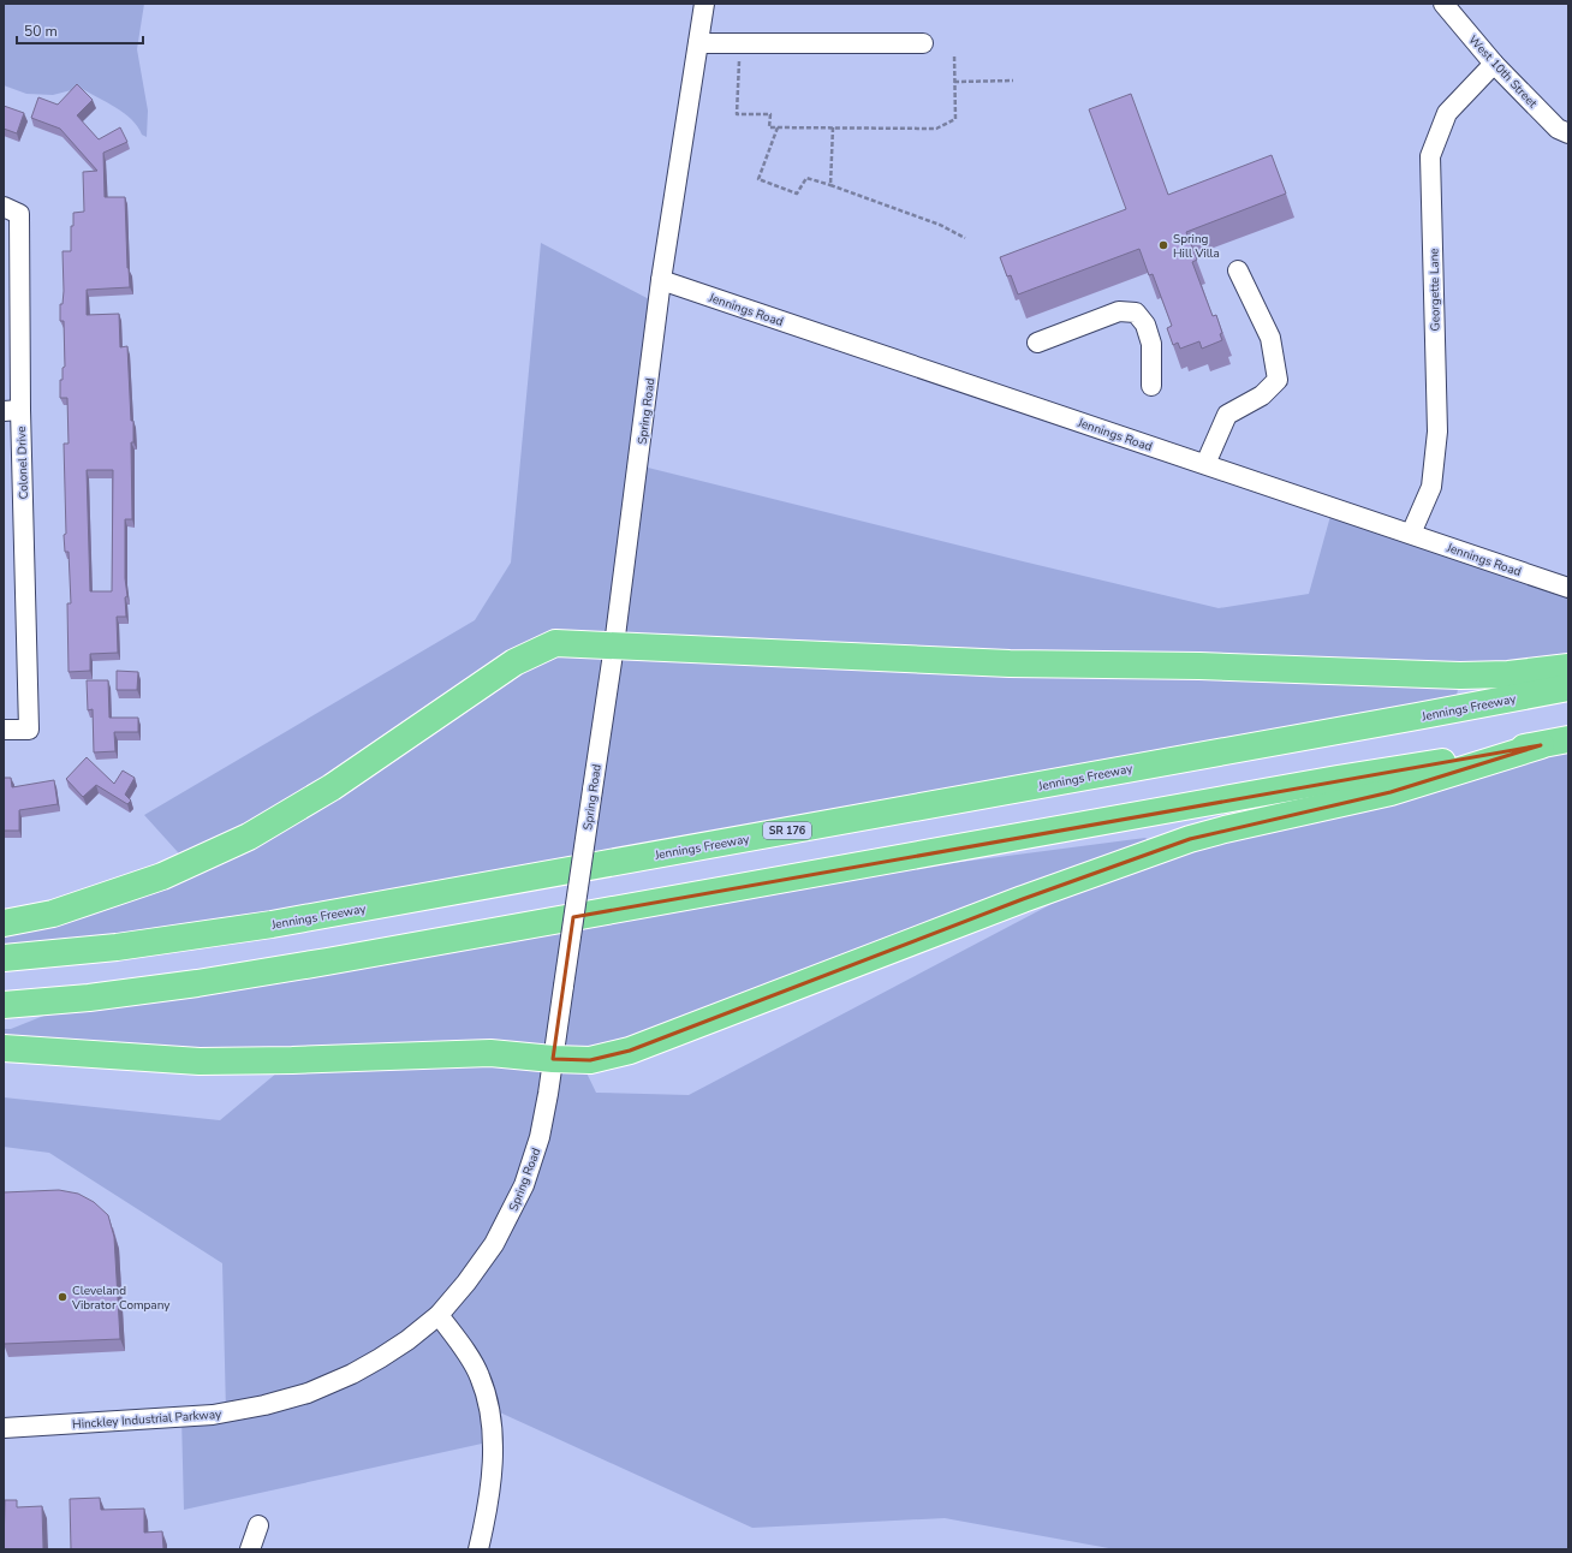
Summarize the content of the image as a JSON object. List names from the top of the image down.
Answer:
{
  "streets": {
    "highway": ["Jennings Freeway", "SR 176"],
    "street": [
      "West 10th Street",
      "Georgette Lane",
      "Jennings Road",
      "Spring Road",
      "Colonel Drive",
      "Hinckley Industrial Parkway"
    ]
  },
  "crossings": [
    ["West 10th Street", "Georgette Lane"],
    ["Georgette Lane", "Jennings Road"],
    ["Jennings Road", "Spring Road"],
    ["Spring Road", "Hinckley Industrial Parkway"]
  ],
  "places": ["Spring Hill Villa", "Cleveland Vibrator Company"],
  "scale_bar": "50 m"
}
